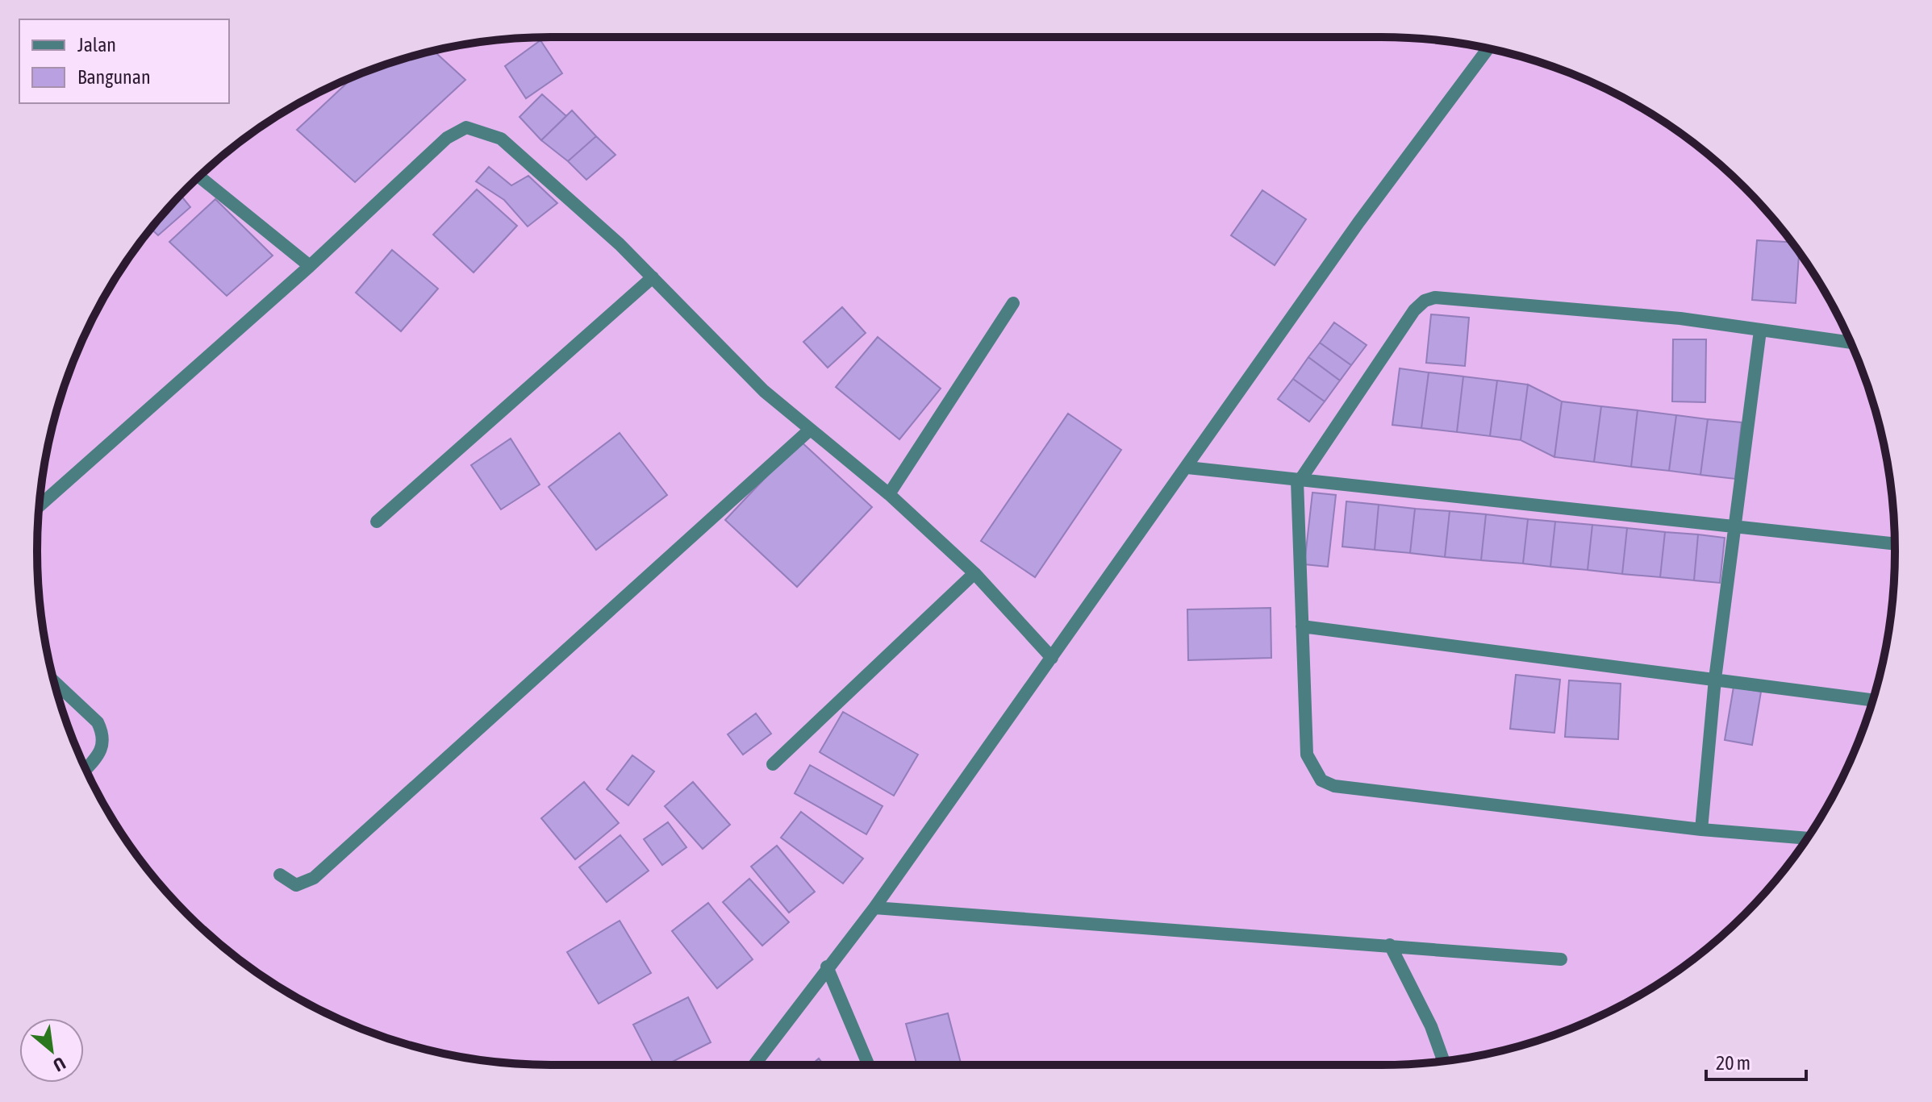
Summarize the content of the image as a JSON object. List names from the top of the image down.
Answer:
{
  "legend": ["Jalan", "Bangunan"],
  "scale_bar": "20 m",
  "north": "bottom right"
}
